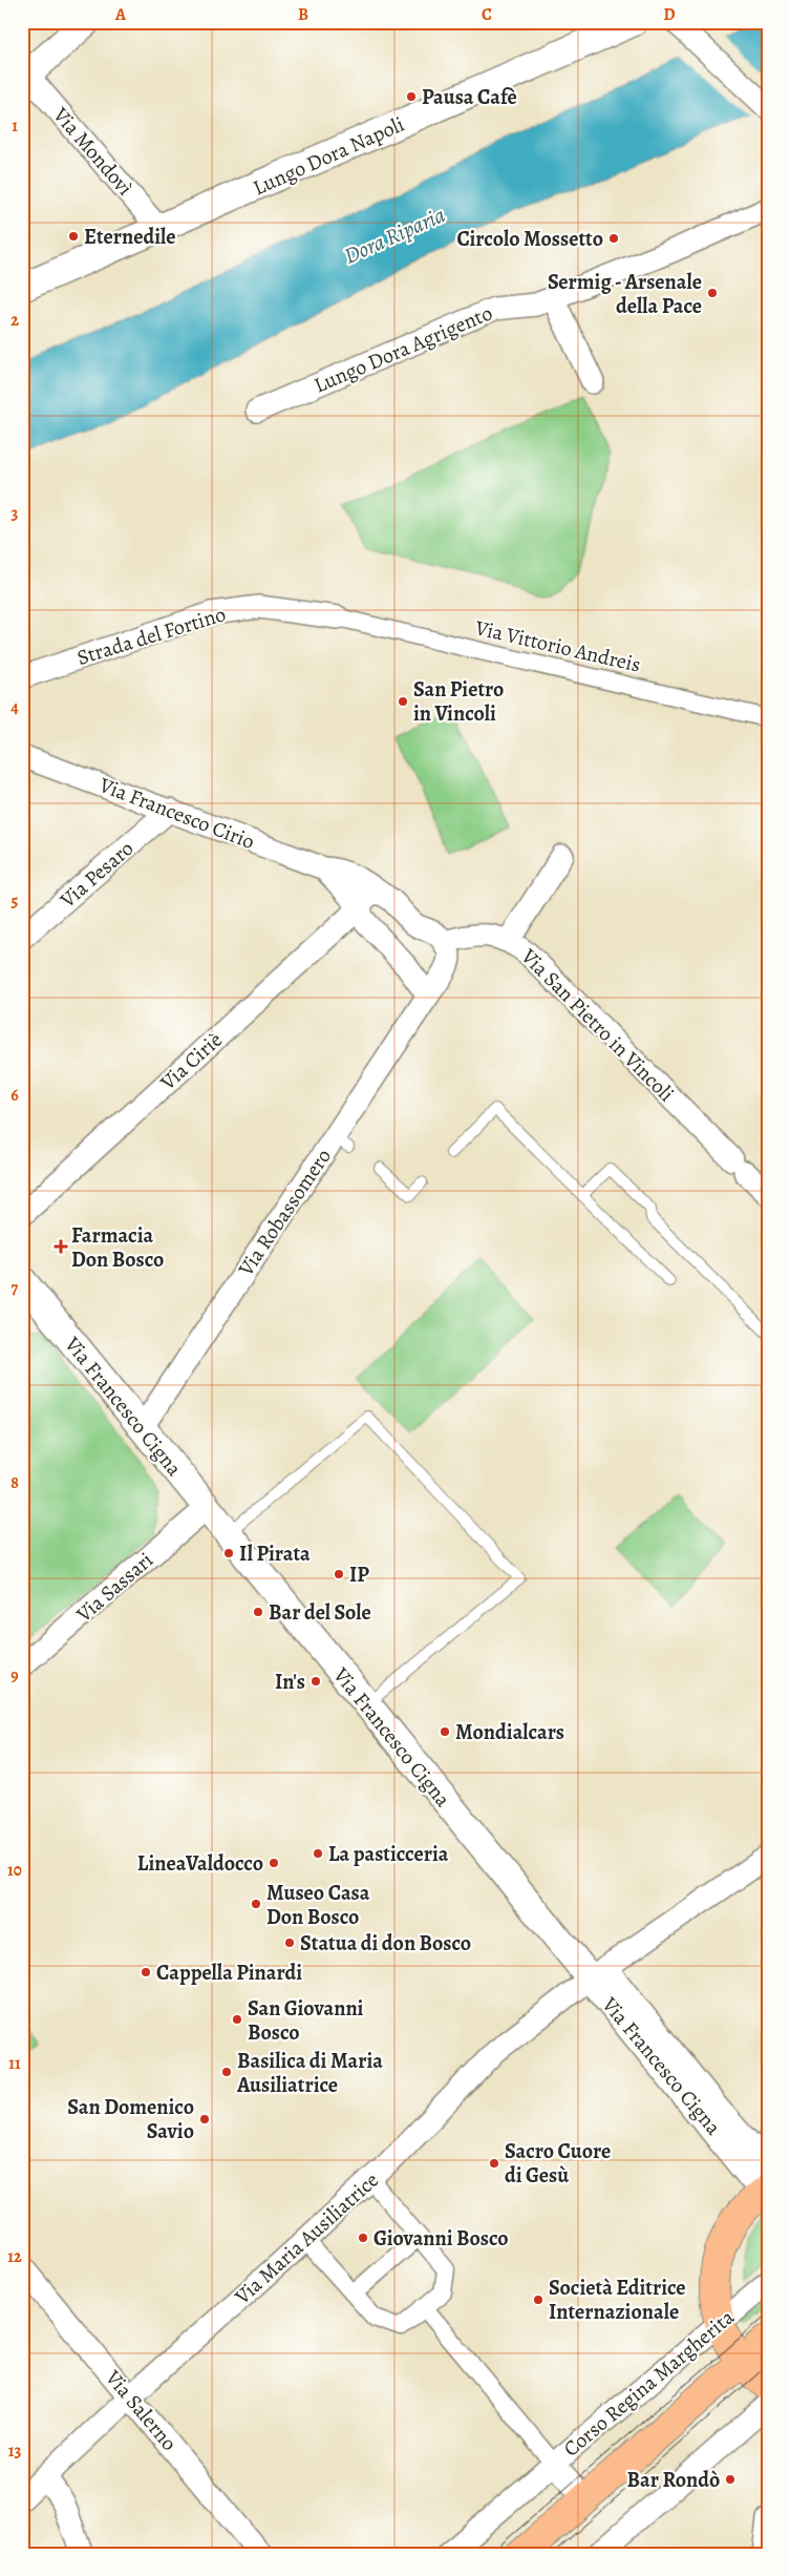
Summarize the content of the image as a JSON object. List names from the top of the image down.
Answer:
{
  "streets": {
    "main road": ["Corso Regina Margherita"],
    "street": [
      "Via Mondovì",
      "Lungo Dora Napoli",
      "Lungo Dora Agrigento",
      "Strada del Fortino",
      "Via Vittorio Andreis",
      "Via Francesco Cirio",
      "Via Pesaro",
      "Via San Pietro in Vincoli",
      "Via Ciriè",
      "Via Robassomero",
      "Via Francesco Cigna",
      "Via Sassari",
      "Via Maria Ausiliatrice",
      "Via Salerno"
    ]
  },
  "crossings": [
    ["Via Mondovì", "Lungo Dora Napoli"],
    ["Strada del Fortino", "Via Vittorio Andreis"],
    ["Via Francesco Cirio", "Via Pesaro"],
    ["Via Francesco Cirio", "Via San Pietro in Vincoli"],
    ["Via Francesco Cirio", "Via Ciriè"],
    ["Via Francesco Cirio", "Via Robassomero"],
    ["Via San Pietro in Vincoli", "Via Robassomero"],
    ["Via Robassomero", "Via Francesco Cigna"],
    ["Via Francesco Cigna", "Via Sassari"],
    ["Via Francesco Cigna", "Via Maria Ausiliatrice"],
    ["Via Maria Ausiliatrice", "Via Salerno"]
  ],
  "water": ["Dora Riparia"],
  "places": {
    "other": [
      "Pausa Cafè",
      "Eternedile",
      "Circolo Mossetto",
      "Sermig - Arsenale della Pace",
      "San Pietro in Vincoli",
      "Il Pirata",
      "IP",
      "Bar del Sole",
      "In's",
      "Mondialcars",
      "La pasticceria",
      "LineaValdocco",
      "Museo Casa Don Bosco",
      "Statua di don Bosco",
      "Cappella Pinardi",
      "San Giovanni Bosco",
      "Basilica di Maria Ausiliatrice",
      "San Domenico Savio",
      "Sacro Cuore di Gesù",
      "Giovanni Bosco",
      "Società Editrice Internazionale",
      "Bar Rondò"
    ],
    "health": ["Farmacia Don Bosco"]
  },
  "grid": {
    "columns": [
      "A",
      "B",
      "C",
      "D"
    ],
    "rows": [
      "1",
      "2",
      "3",
      "4",
      "5",
      "6",
      "7",
      "8",
      "9",
      "10",
      "11",
      "12",
      "13"
    ]
  }
}
